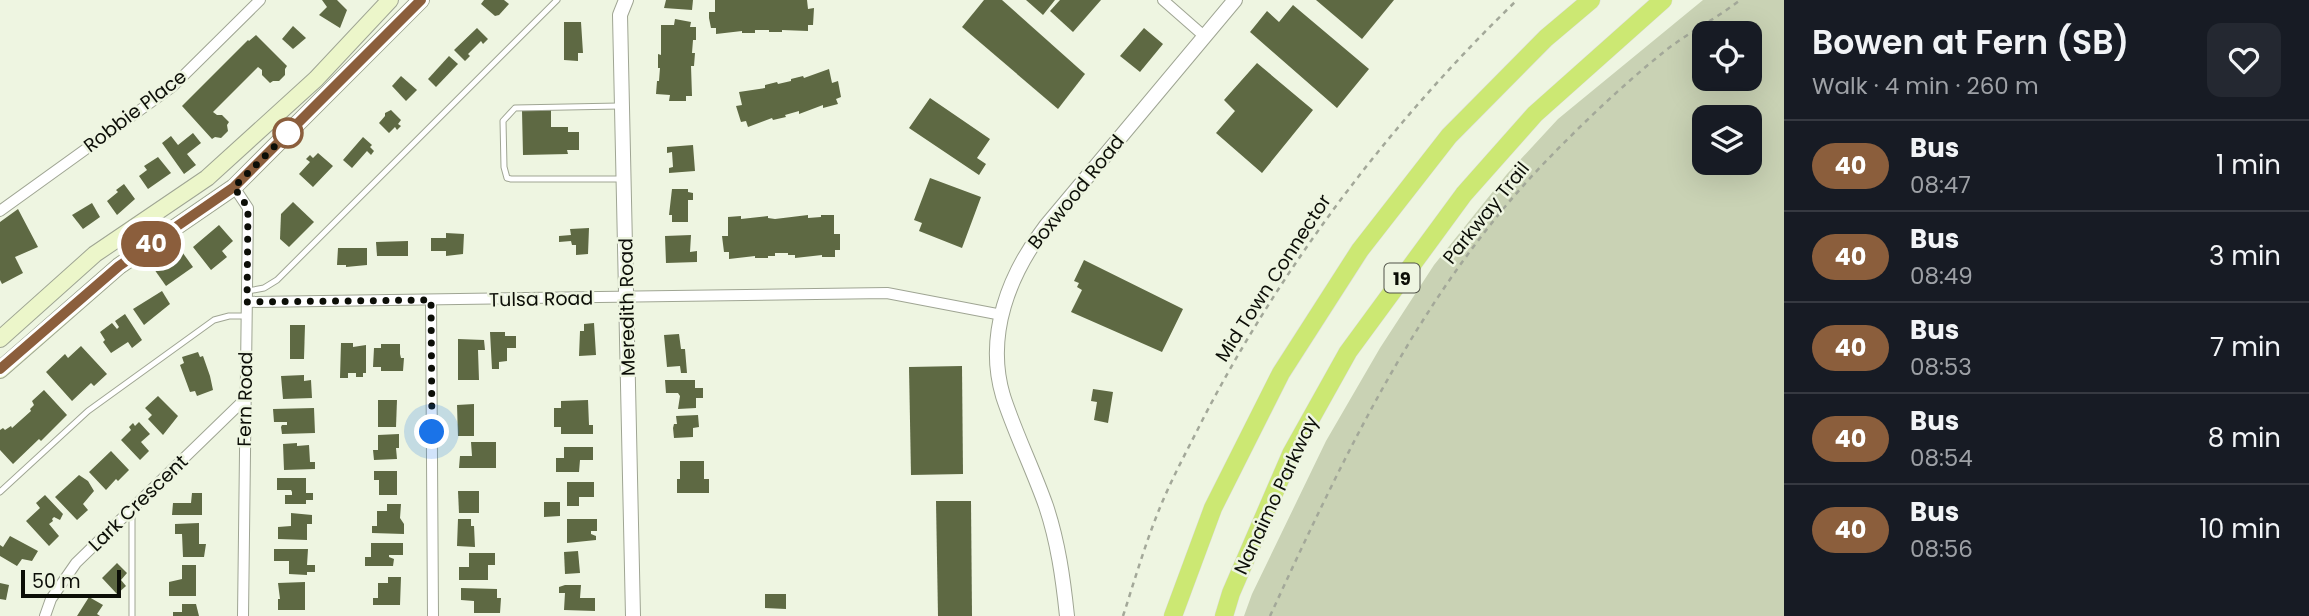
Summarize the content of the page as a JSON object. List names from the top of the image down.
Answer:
{
  "streets": {
    "highway": ["19", "Nanaimo Parkway"],
    "street": [
      "Robbie Place",
      "Boxwood Road",
      "Tulsa Road",
      "Meredith Road",
      "Fern Road",
      "Lark Crescent"
    ],
    "path": ["Parkway Trail", "Mid Town Connector"]
  },
  "crossings": [
    ["Boxwood Road", "Tulsa Road"],
    ["Tulsa Road", "Meredith Road"],
    ["Tulsa Road", "Fern Road"],
    ["Fern Road", "Lark Crescent"]
  ],
  "lines": ["bus line 40"],
  "scale_bar": "50 m",
  "page": {
    "on_map": "40",
    "heading": ["Bowen at Fern (SB)", "Walk · 4 min · 260 m"],
    "list": [
      {
        "mark": "40",
        "name": "Bus",
        "note": "08:47",
        "value": "1 min"
      },
      {
        "mark": "40",
        "name": "Bus",
        "note": "08:49",
        "value": "3 min"
      },
      {
        "mark": "40",
        "name": "Bus",
        "note": "08:53",
        "value": "7 min"
      },
      {
        "mark": "40",
        "name": "Bus",
        "note": "08:54",
        "value": "8 min"
      },
      {
        "mark": "40",
        "name": "Bus",
        "note": "08:56",
        "value": "10 min"
      }
    ],
    "scale": "50 m"
  }
}
